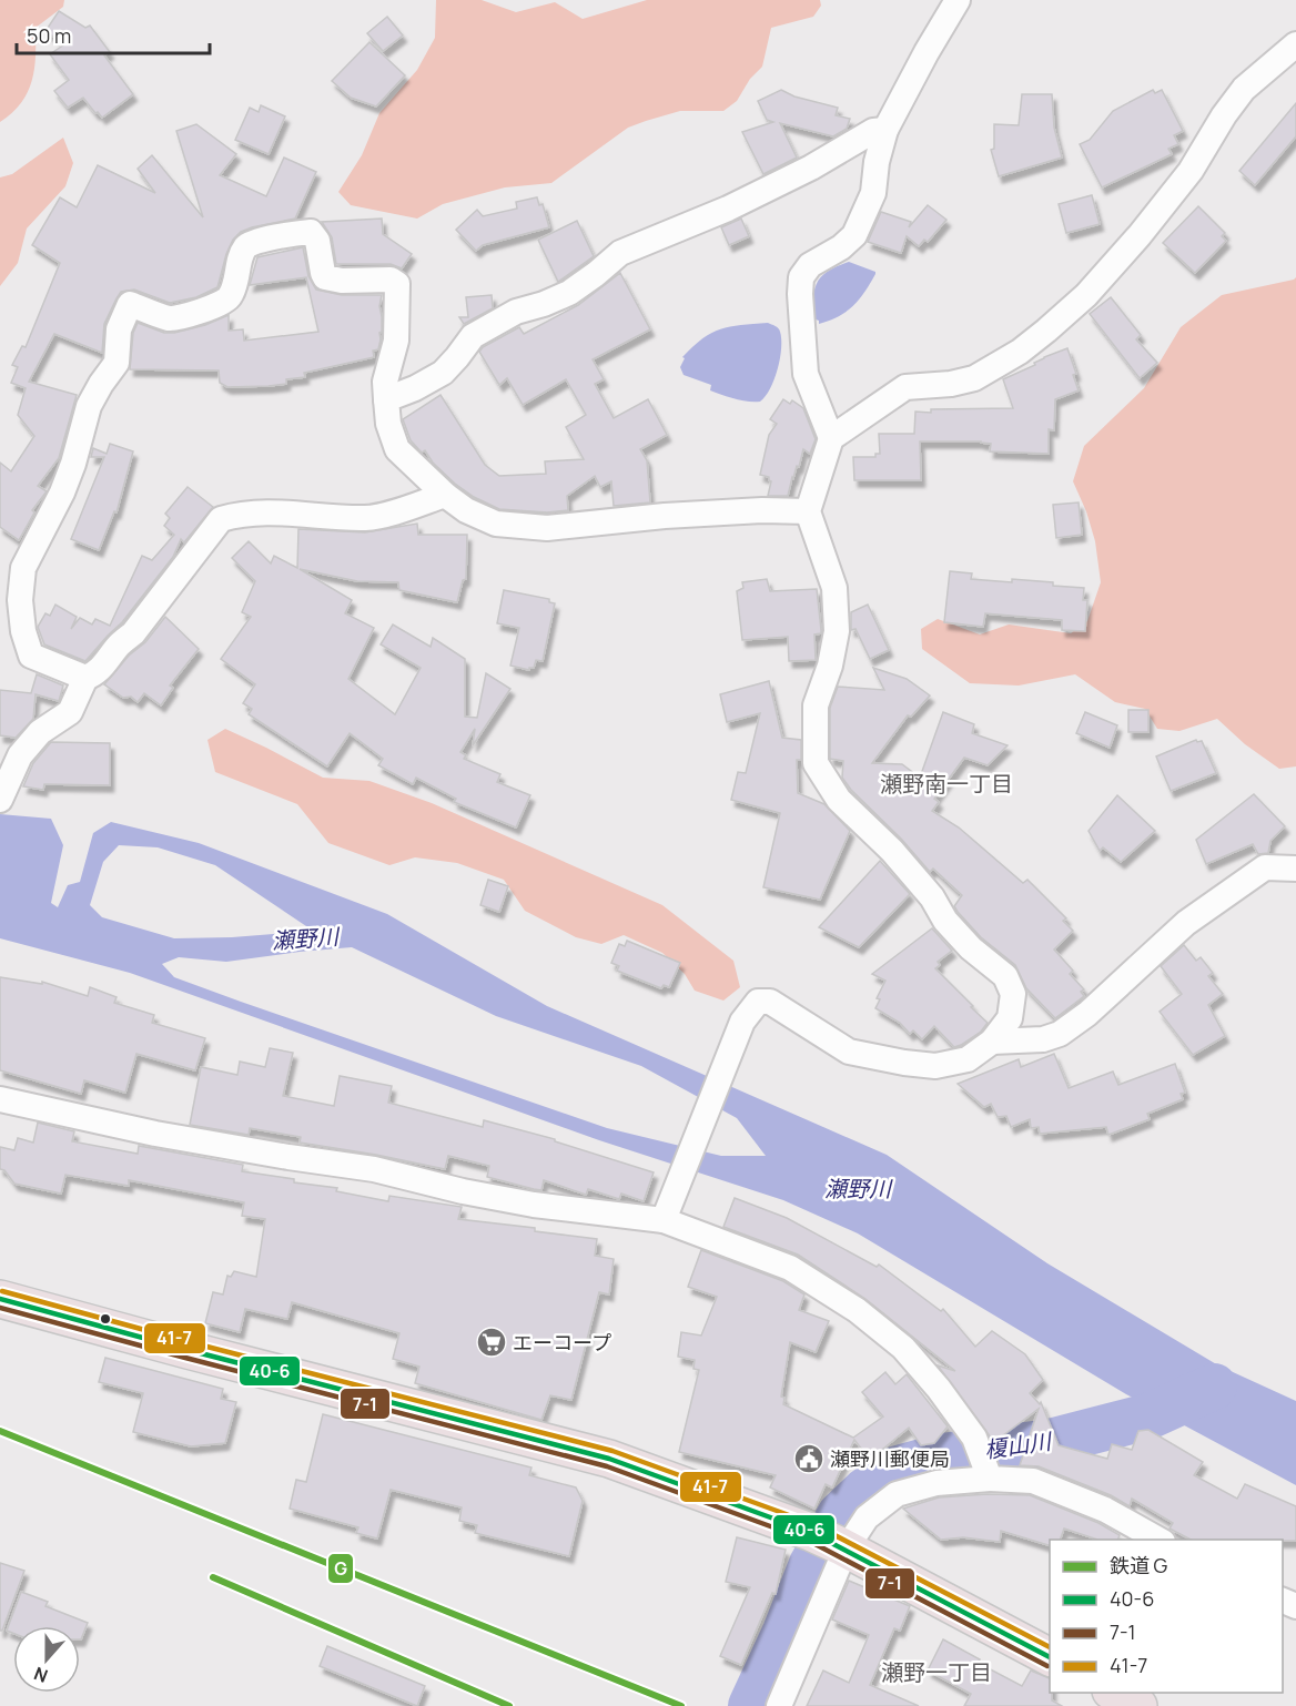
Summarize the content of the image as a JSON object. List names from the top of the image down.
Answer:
{
  "districts": ["瀬野南一丁目", "瀬野一丁目"],
  "water": ["瀬野川", "榎山川"],
  "places": {
    "supermarket": ["エーコープ"],
    "public building": ["瀬野川郵便局"]
  },
  "lines": [
    "transit line 41-7",
    "transit line 40-6",
    "transit line 7-1",
    "rail line G"
  ],
  "legend": [
    "鉄道 G",
    "40-6",
    "7-1",
    "41-7"
  ],
  "scale_bar": "50 m",
  "north": "bottom"
}
